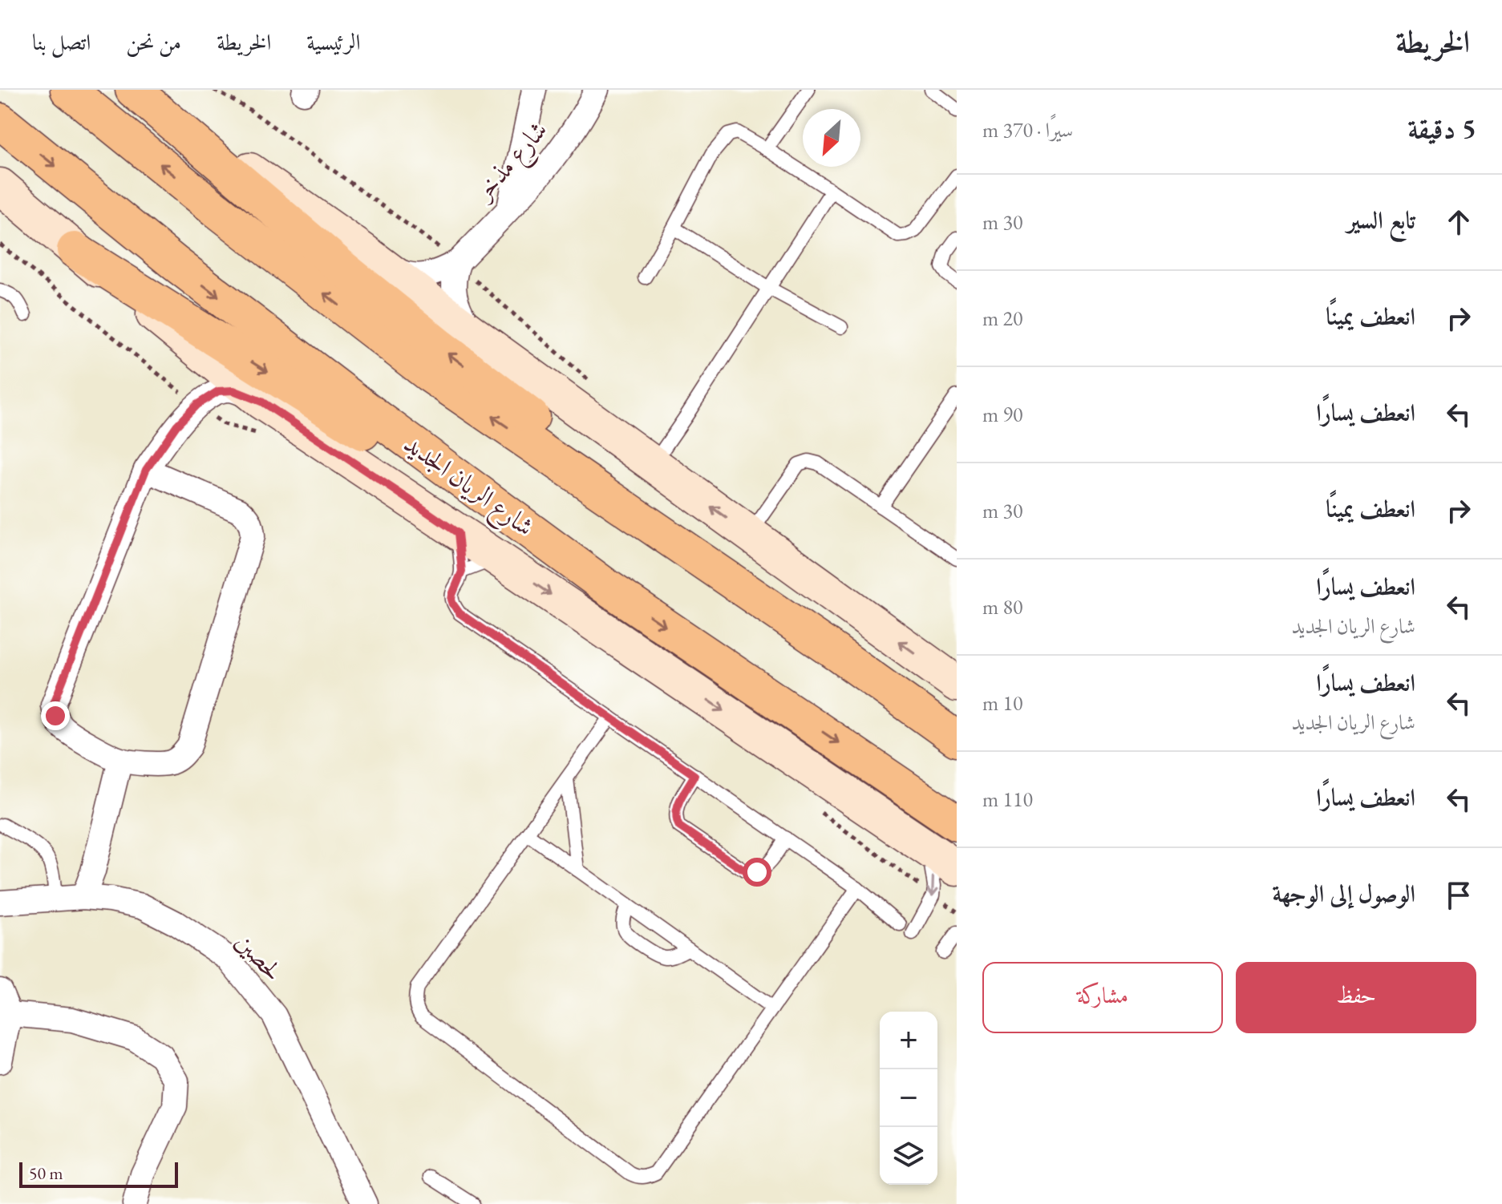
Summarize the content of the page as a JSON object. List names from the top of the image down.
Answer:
{
  "streets": {
    "highway": ["شارع الريان الجديد"],
    "street": ["شارع مذخر", "لحصين"]
  },
  "scale_bar": "50 m",
  "north": "bottom left",
  "page": {
    "header": "الخريطة",
    "nav": [
      "الرئيسية",
      "الخريطة",
      "من نحن",
      "اتصل بنا"
    ],
    "heading": ["5 دقيقة", "سيرًا · 370 m"],
    "list": [
      ["تابع السير", "30 m"],
      ["انعطف يمينًا", "20 m"],
      ["انعطف يسارًا", "90 m"],
      ["انعطف يمينًا", "30 m"],
      ["انعطف يسارًا", "شارع الريان الجديد", "80 m"],
      ["انعطف يسارًا", "شارع الريان الجديد", "10 m"],
      ["انعطف يسارًا", "110 m"],
      "الوصول إلى الوجهة"
    ],
    "buttons": ["حفظ", "مشاركة"],
    "map_buttons": ["+", "−"],
    "scale": "50 m"
  }
}
